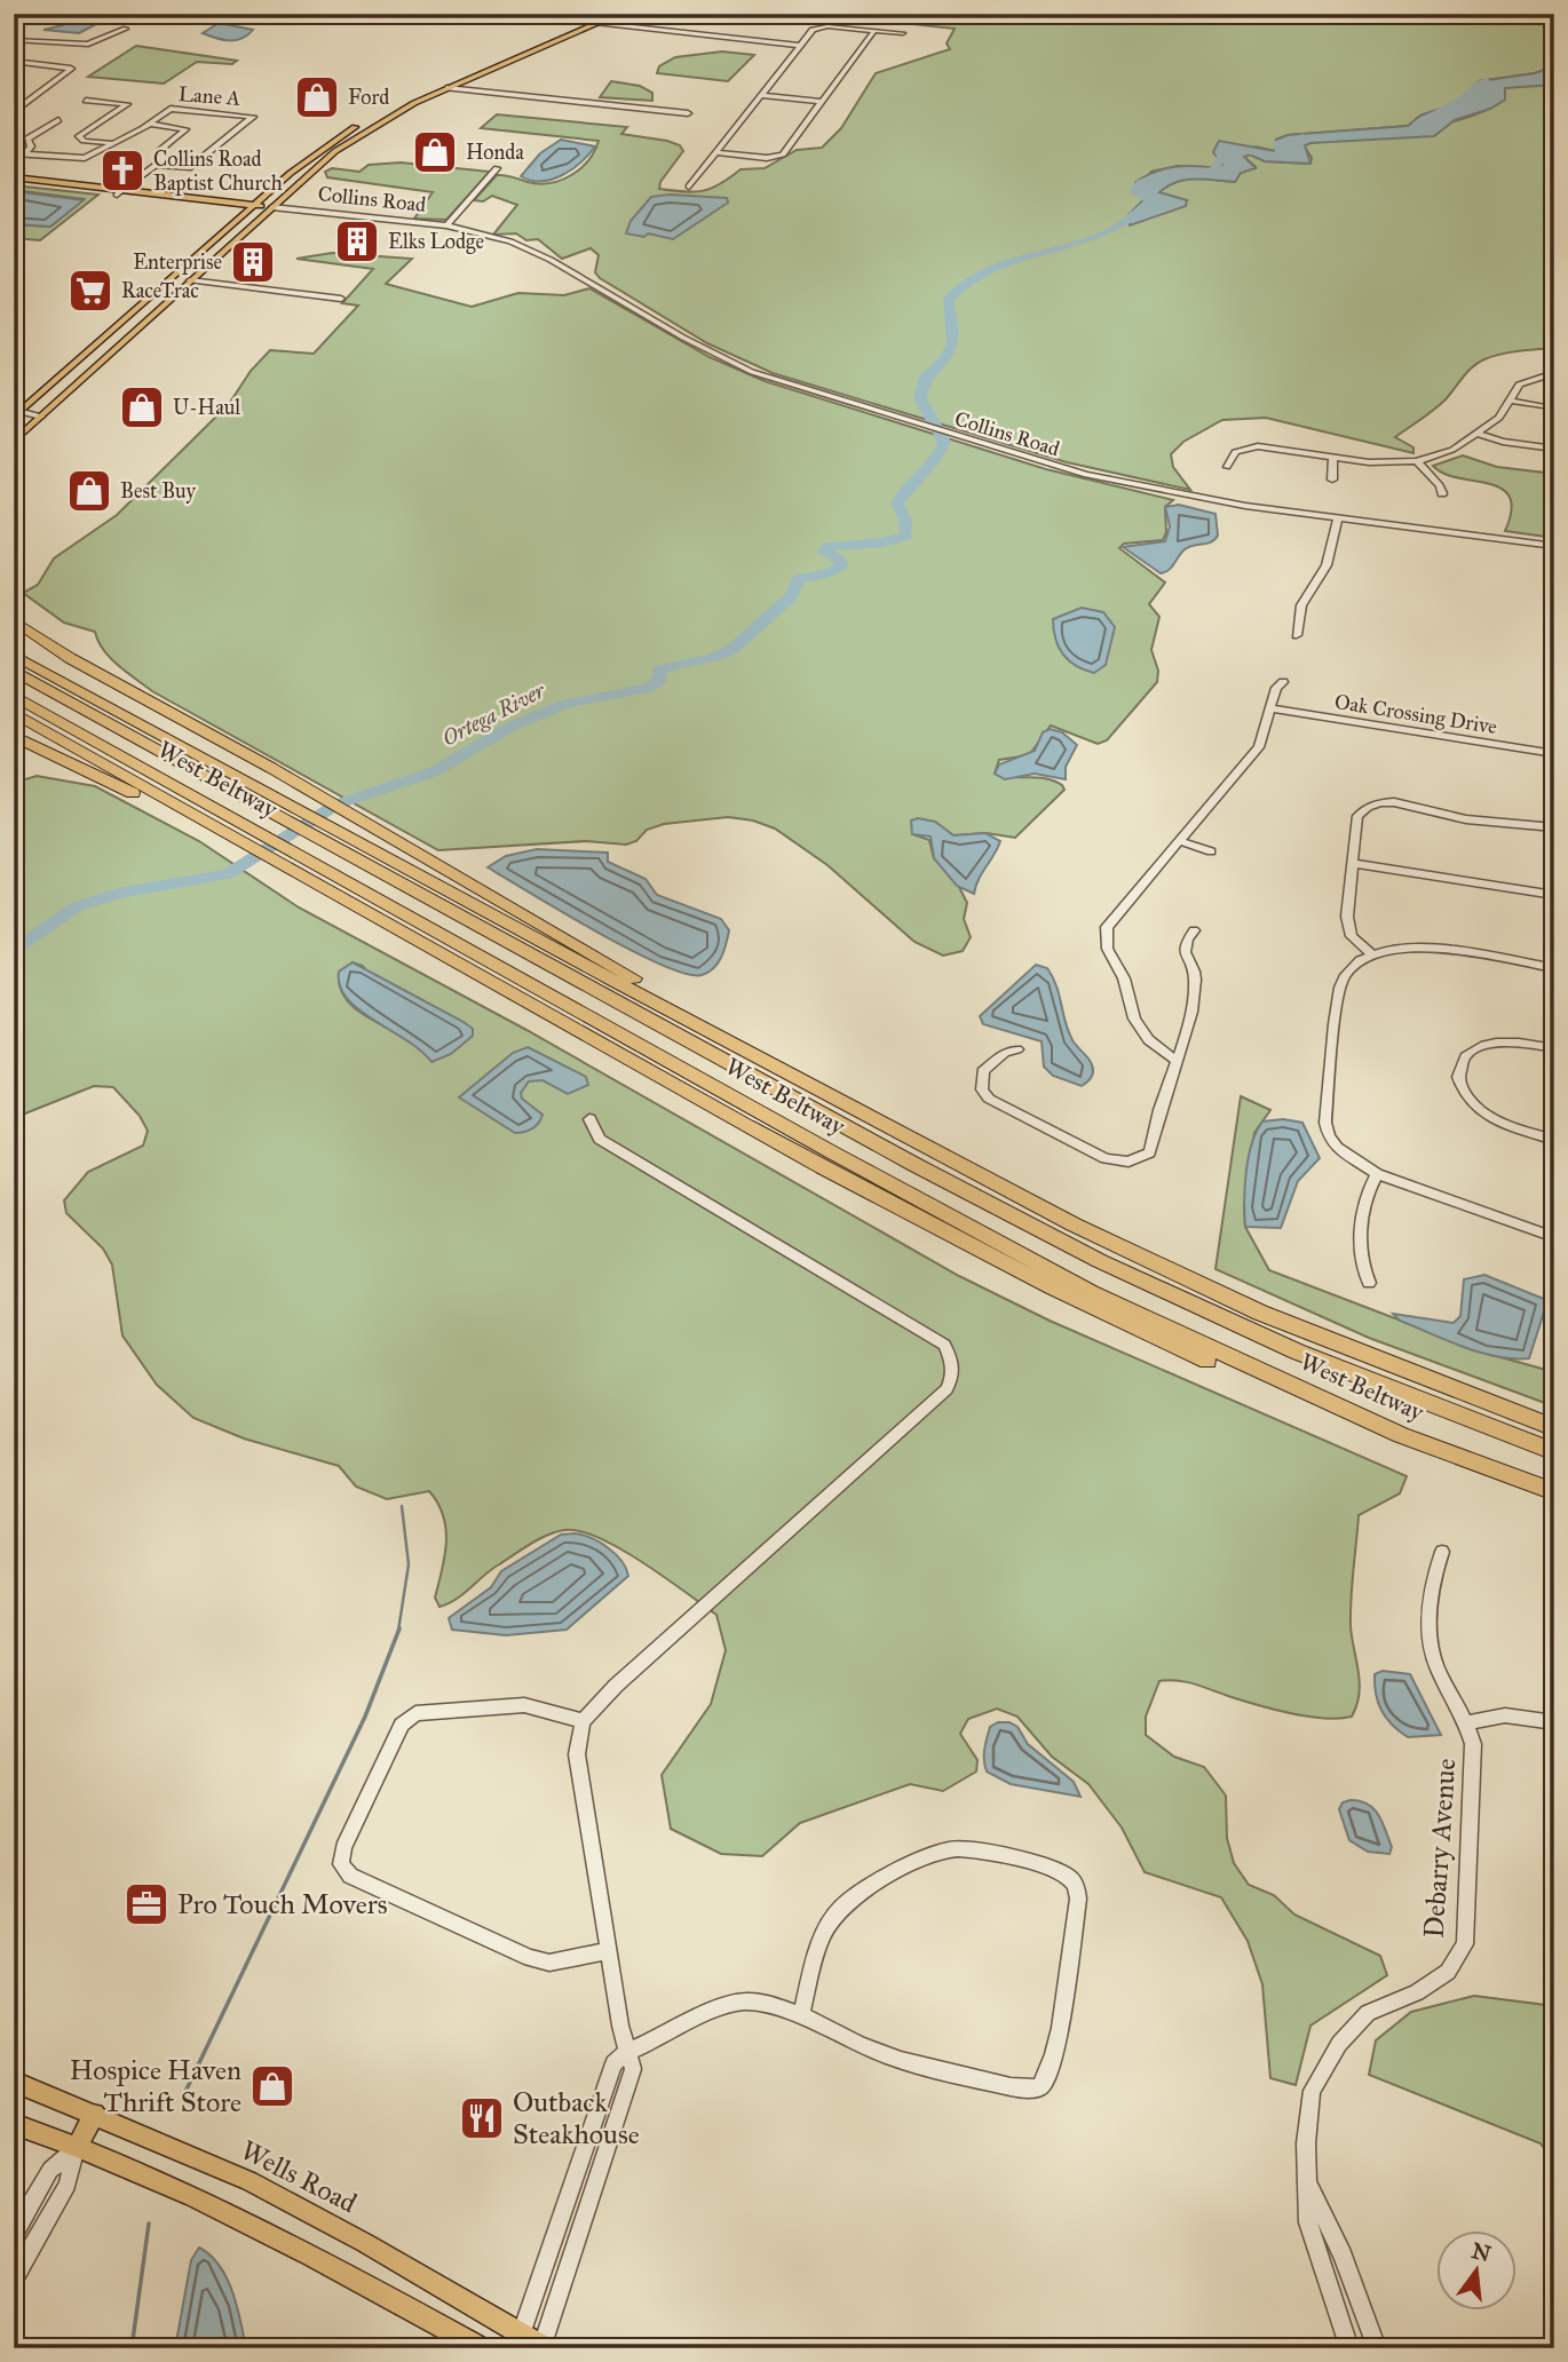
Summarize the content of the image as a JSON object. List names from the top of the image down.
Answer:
{
  "streets": {
    "highway": ["West Beltway"],
    "main road": ["Collins Road", "Wells Road"],
    "street": ["Lane A", "Oak Crossing Drive", "Debarry Avenue"]
  },
  "water": ["Ortega River"],
  "places": {
    "shop": [
      "Ford",
      "Honda",
      "U-Haul",
      "Best Buy",
      "Hospice Haven Thrift Store"
    ],
    "church": ["Collins Road Baptist Church"],
    "building": ["Elks Lodge", "Enterprise"],
    "supermarket": ["RaceTrac"],
    "office": ["Pro Touch Movers"],
    "restaurant": ["Outback Steakhouse"]
  },
  "north": "top"
}
